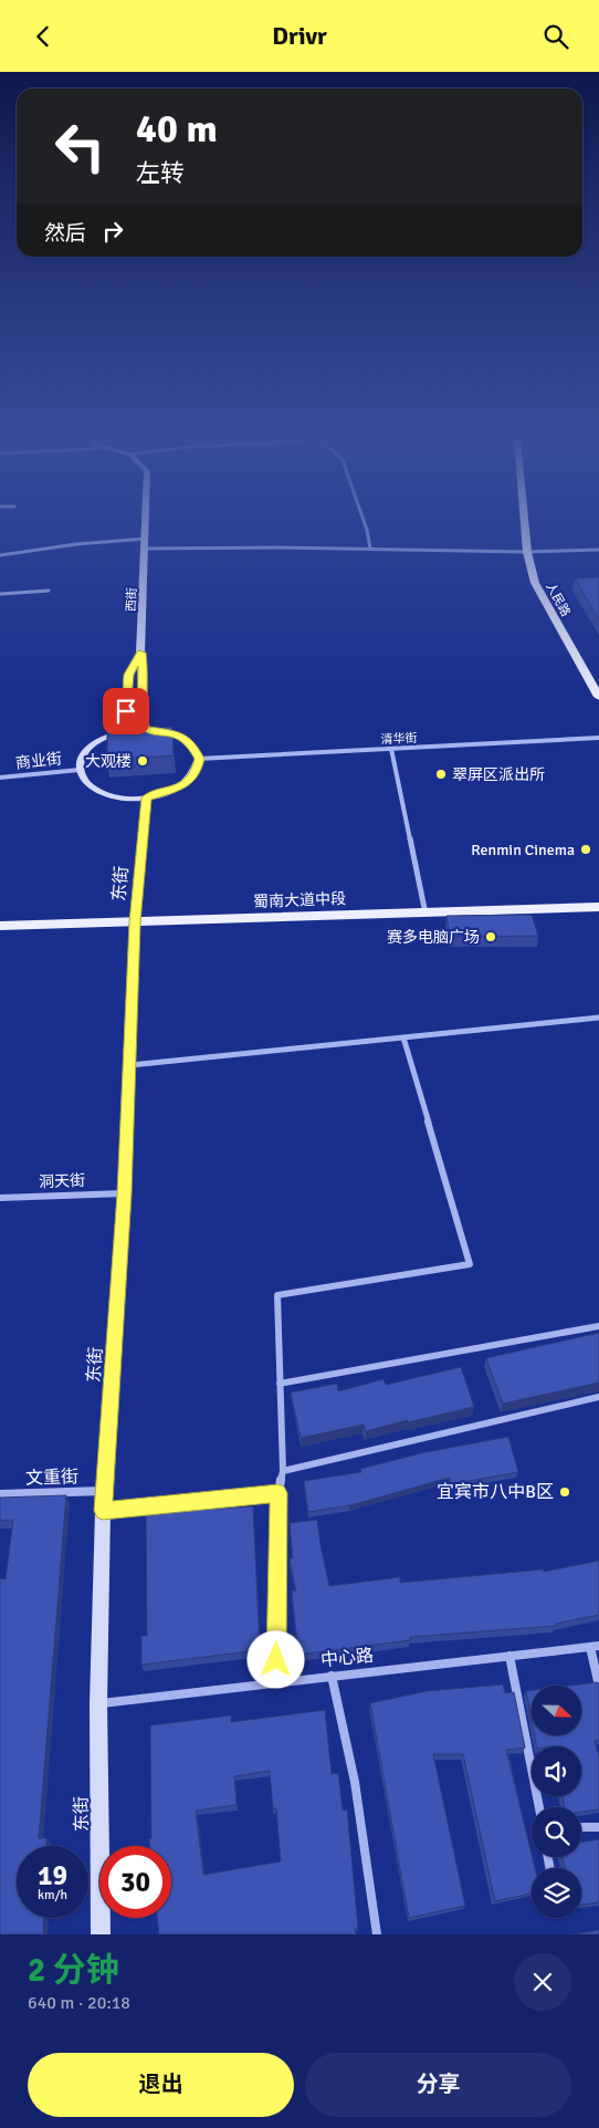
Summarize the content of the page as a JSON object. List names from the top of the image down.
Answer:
{
  "streets": {
    "main road": [
      "西街",
      "人民路",
      "东街",
      "蜀南大道中段"
    ],
    "street": [
      "清华街",
      "商业街",
      "洞天街",
      "文重街",
      "中心路"
    ]
  },
  "crossings": [
    ["西街", "清华街"],
    ["西街", "商业街"],
    ["西街", "东街"],
    ["清华街", "商业街"],
    ["清华街", "东街"],
    ["商业街", "东街"],
    ["东街", "蜀南大道中段"],
    ["东街", "洞天街"],
    ["东街", "文重街"],
    ["东街", "中心路"]
  ],
  "places": [
    "大观楼",
    "翠屏区派出所",
    "Renmin Cinema",
    "赛多电脑广场",
    "宜宾市八中B区"
  ],
  "north": "right",
  "page": {
    "header": "Drivr",
    "turn": ["40 m", "左转"],
    "then": "然后",
    "speed": "19 km/h",
    "limit": "30",
    "heading": ["2 分钟", "640 m · 20:18"],
    "buttons": ["退出", "分享"]
  }
}
